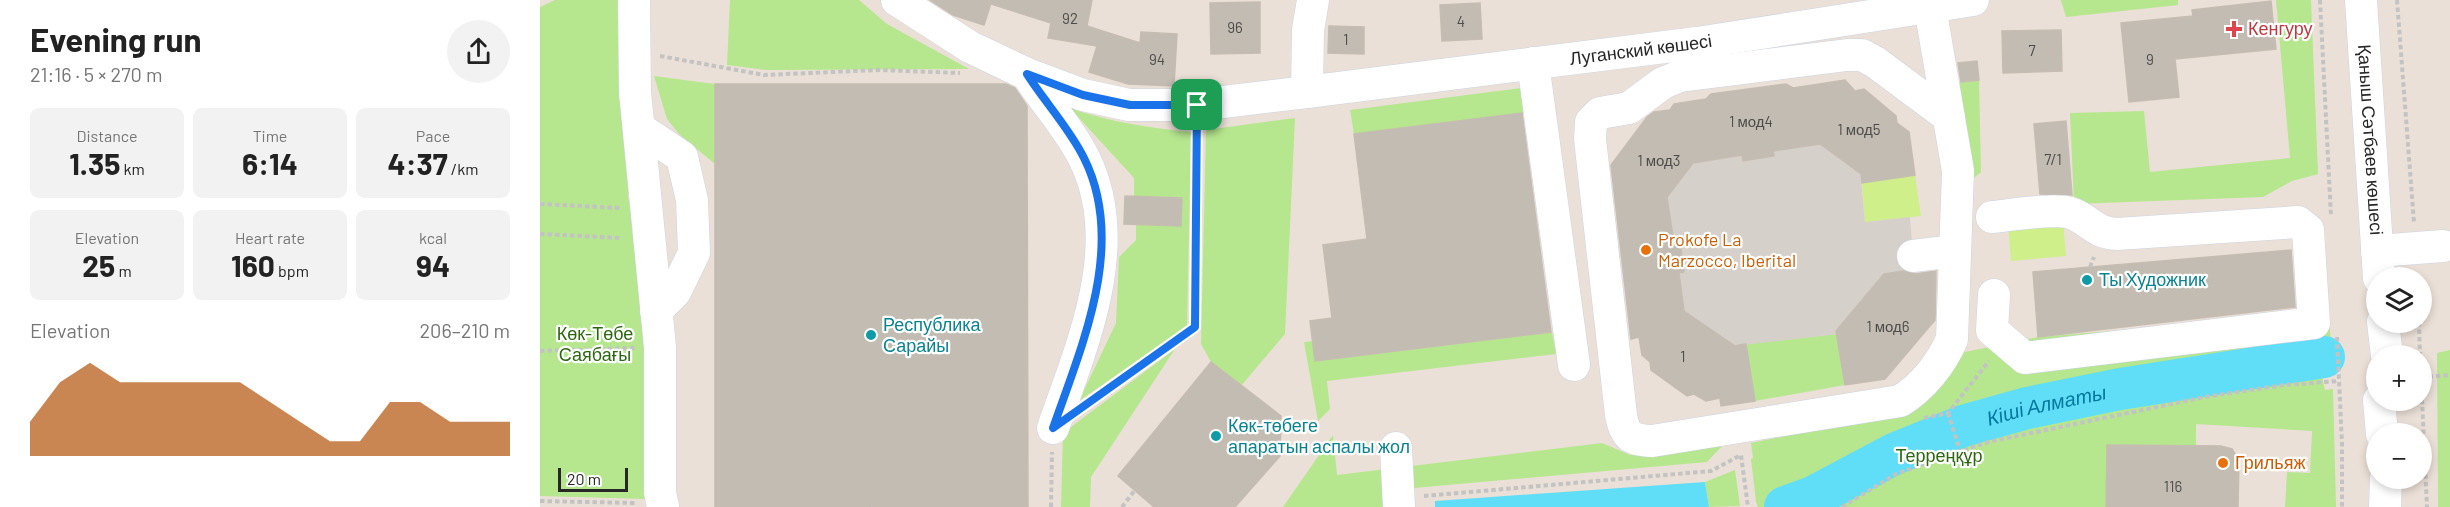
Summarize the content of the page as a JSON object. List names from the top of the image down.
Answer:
{
  "streets": {
    "street": ["Луганский көшесі", "Қаныш Сәтбаев көшесі"]
  },
  "water": ["Кіші Алматы"],
  "parks": ["Көк-Төбе Саябағы", "Терреңқұр"],
  "places": {
    "health": ["Кенгуру"],
    "other": [
      "Prokofe La Marzocco, Iberital",
      "Ты Художник",
      "Республика Сарайы",
      "Көк-төбеге апаратын аспалы жол",
      "Грильяж"
    ]
  },
  "house_numbers": [
    "92",
    "4",
    "96",
    "1",
    "7",
    "94",
    "9",
    "1 мод4",
    "1 мод5",
    "7/1",
    "1 мод3",
    "1 мод6",
    "1",
    "116"
  ],
  "scale_bar": "20 m",
  "page": {
    "heading": ["Evening run", "21:16 · 5 × 270 m"],
    "stats": [
      ["Distance", "1.35 km"],
      ["Time", "6:14"],
      ["Pace", "4:37 /km"],
      ["Elevation", "25 m"],
      ["Heart rate", "160 bpm"],
      ["kcal", "94"]
    ],
    "map_buttons": ["+", "−"],
    "chart": ["Elevation", "206–210 m"],
    "scale": "20 m"
  }
}
